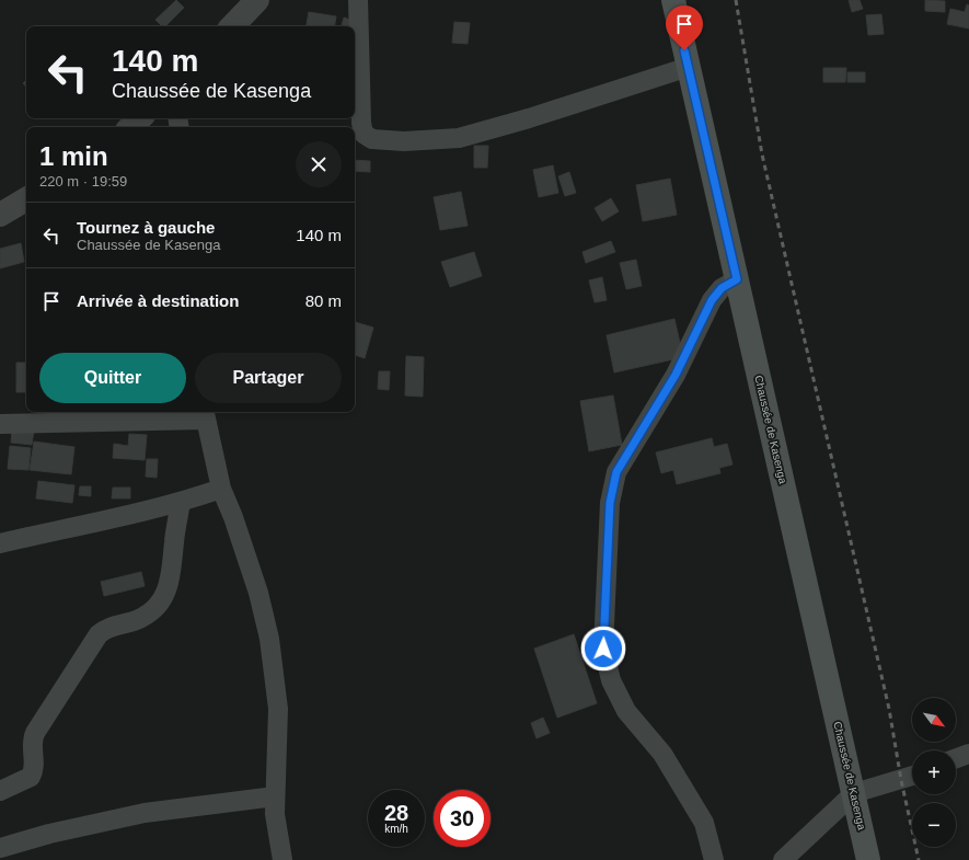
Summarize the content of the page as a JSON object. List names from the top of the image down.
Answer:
{
  "streets": {
    "main road": ["Chaussée de Kasenga"]
  },
  "north": "bottom right",
  "page": {
    "turn": ["140 m", "Chaussée de Kasenga"],
    "heading": ["1 min", "220 m · 19:59"],
    "list": [
      {
        "name": "Tournez à gauche",
        "note": "Chaussée de Kasenga",
        "value": "140 m"
      },
      {
        "name": "Arrivée à destination",
        "value": "80 m"
      }
    ],
    "buttons": ["Quitter", "Partager"],
    "map_buttons": ["+", "−"],
    "speed": "28 km/h",
    "limit": "30"
  }
}
